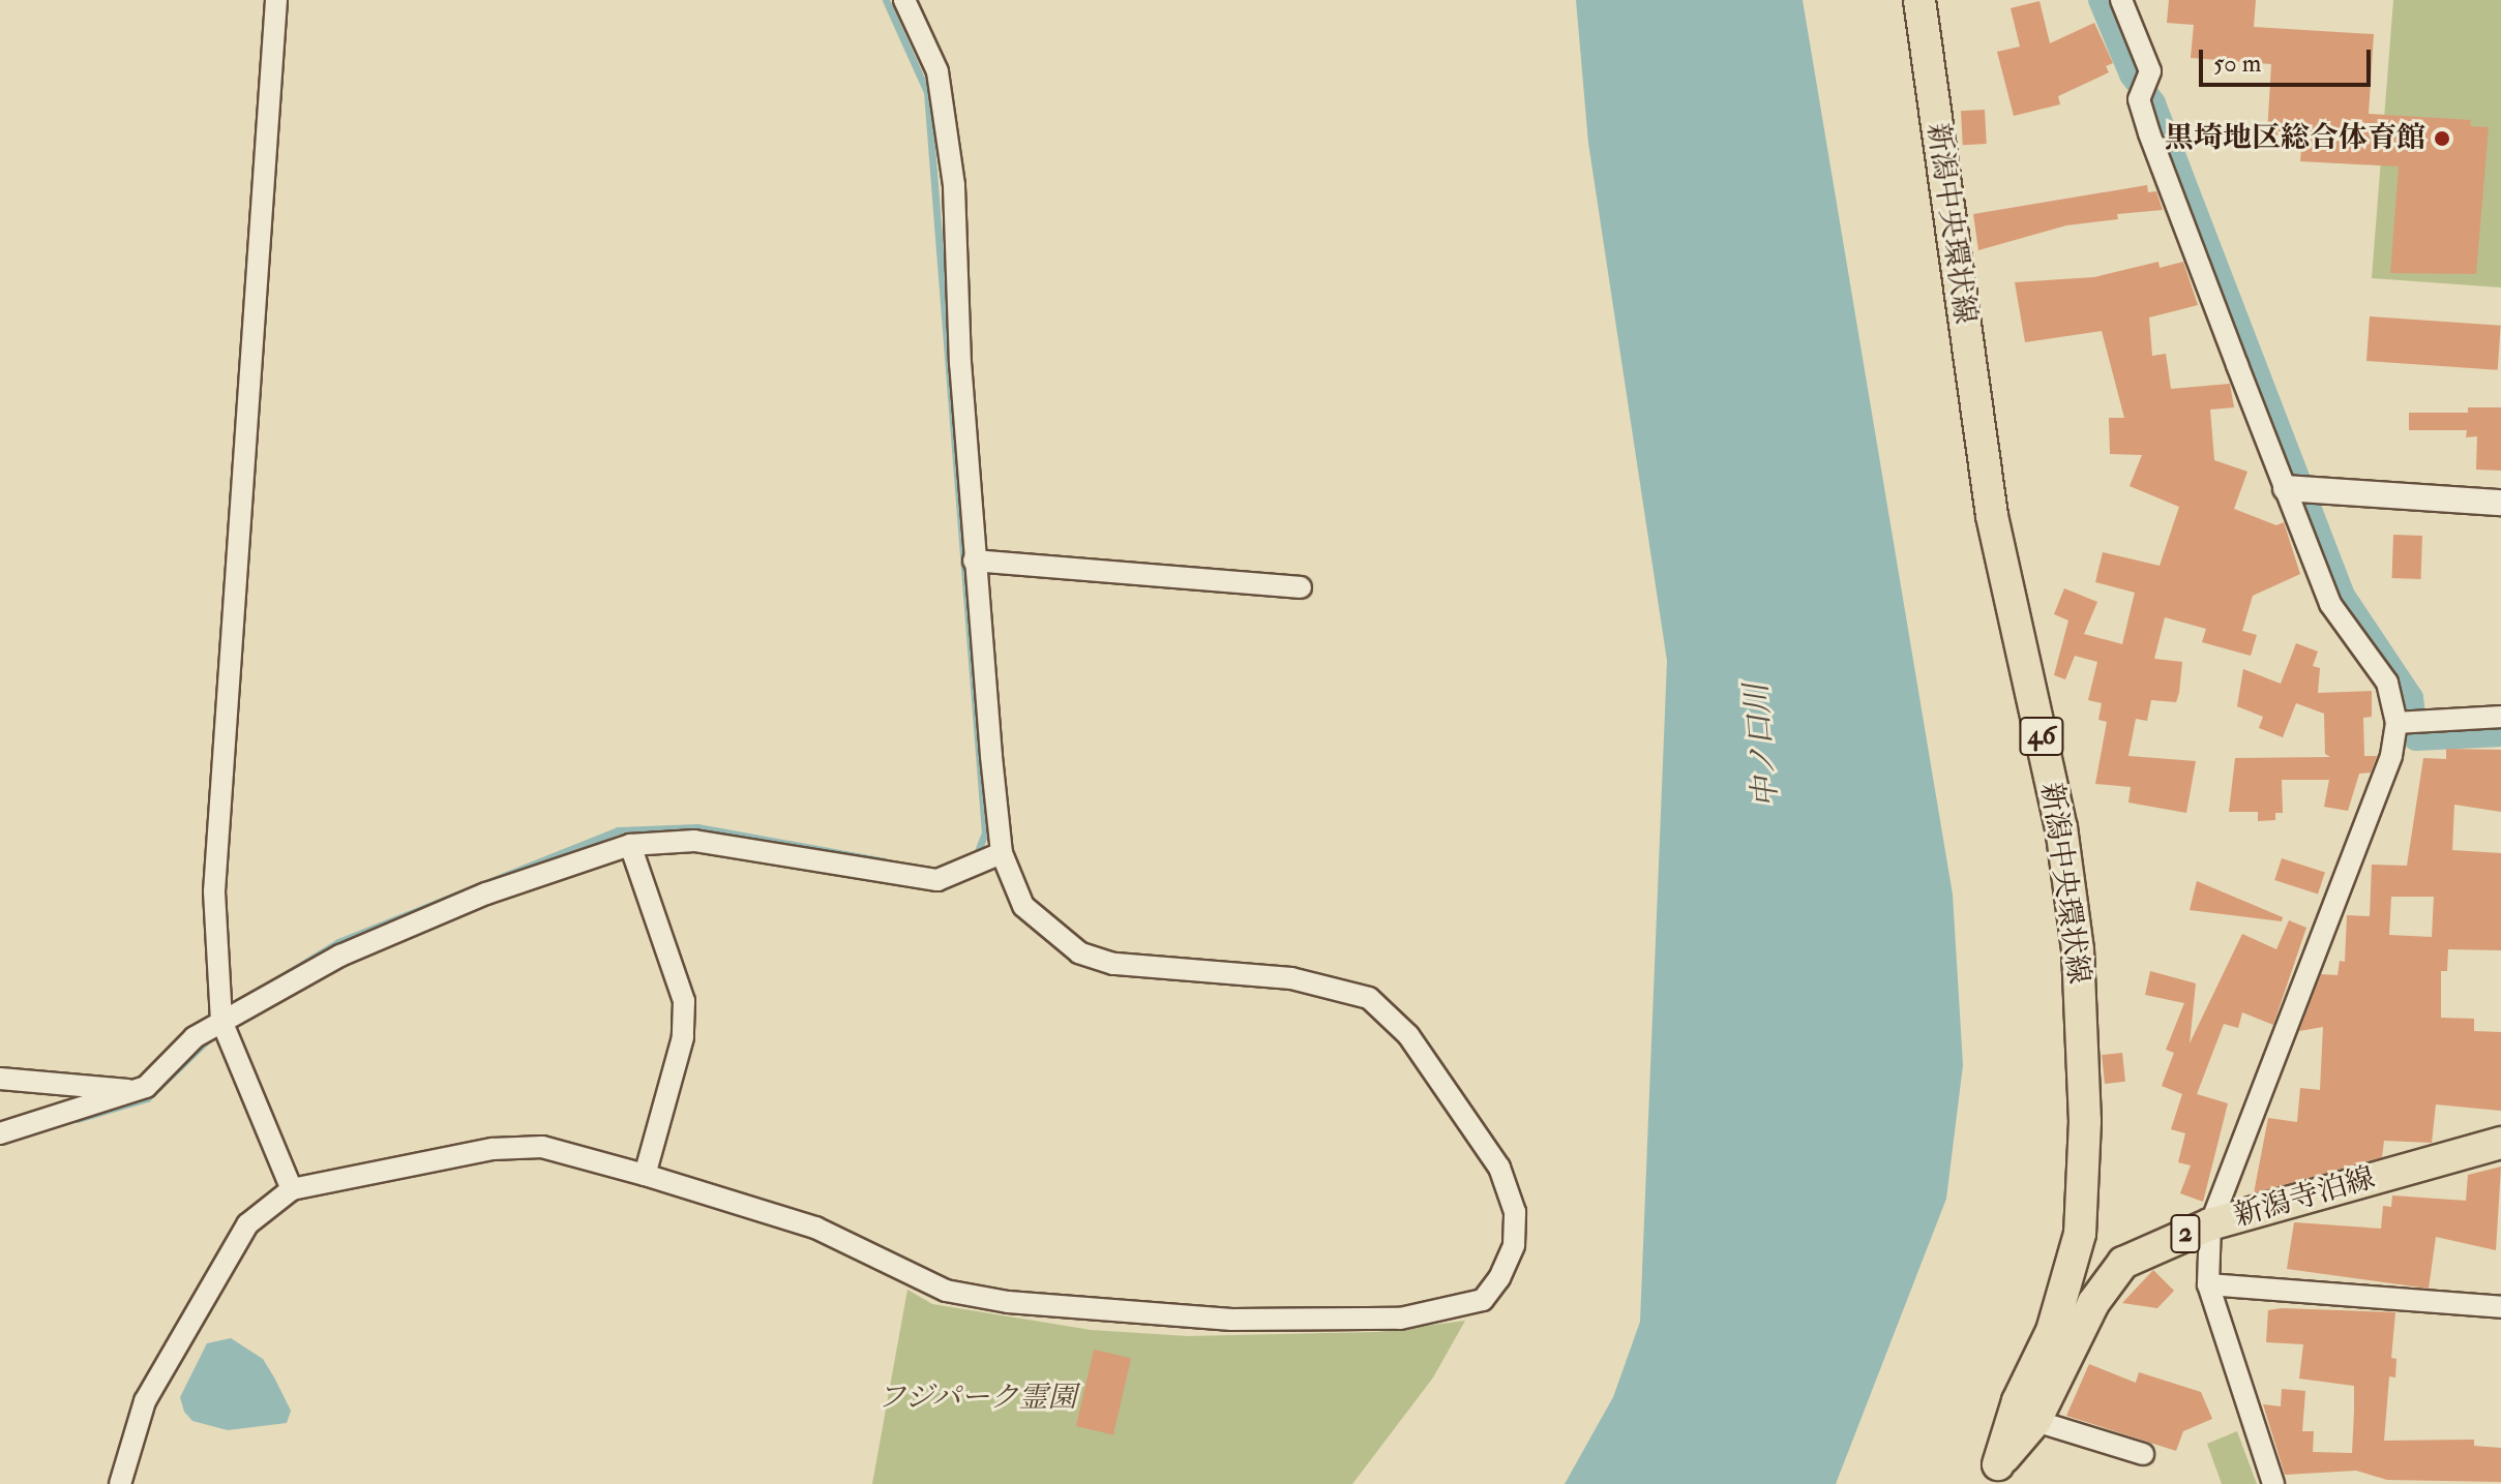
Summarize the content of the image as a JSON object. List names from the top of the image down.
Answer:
{
  "streets": {
    "main road": [
      "新潟中央環状線",
      "46",
      "新潟寺泊線",
      "2"
    ]
  },
  "crossings": [
    ["新潟中央環状線", "新潟寺泊線"]
  ],
  "water": ["中ノ口川"],
  "parks": ["フジパーク霊園"],
  "places": ["黒埼地区総合体育館"],
  "scale_bar": "50 m"
}
